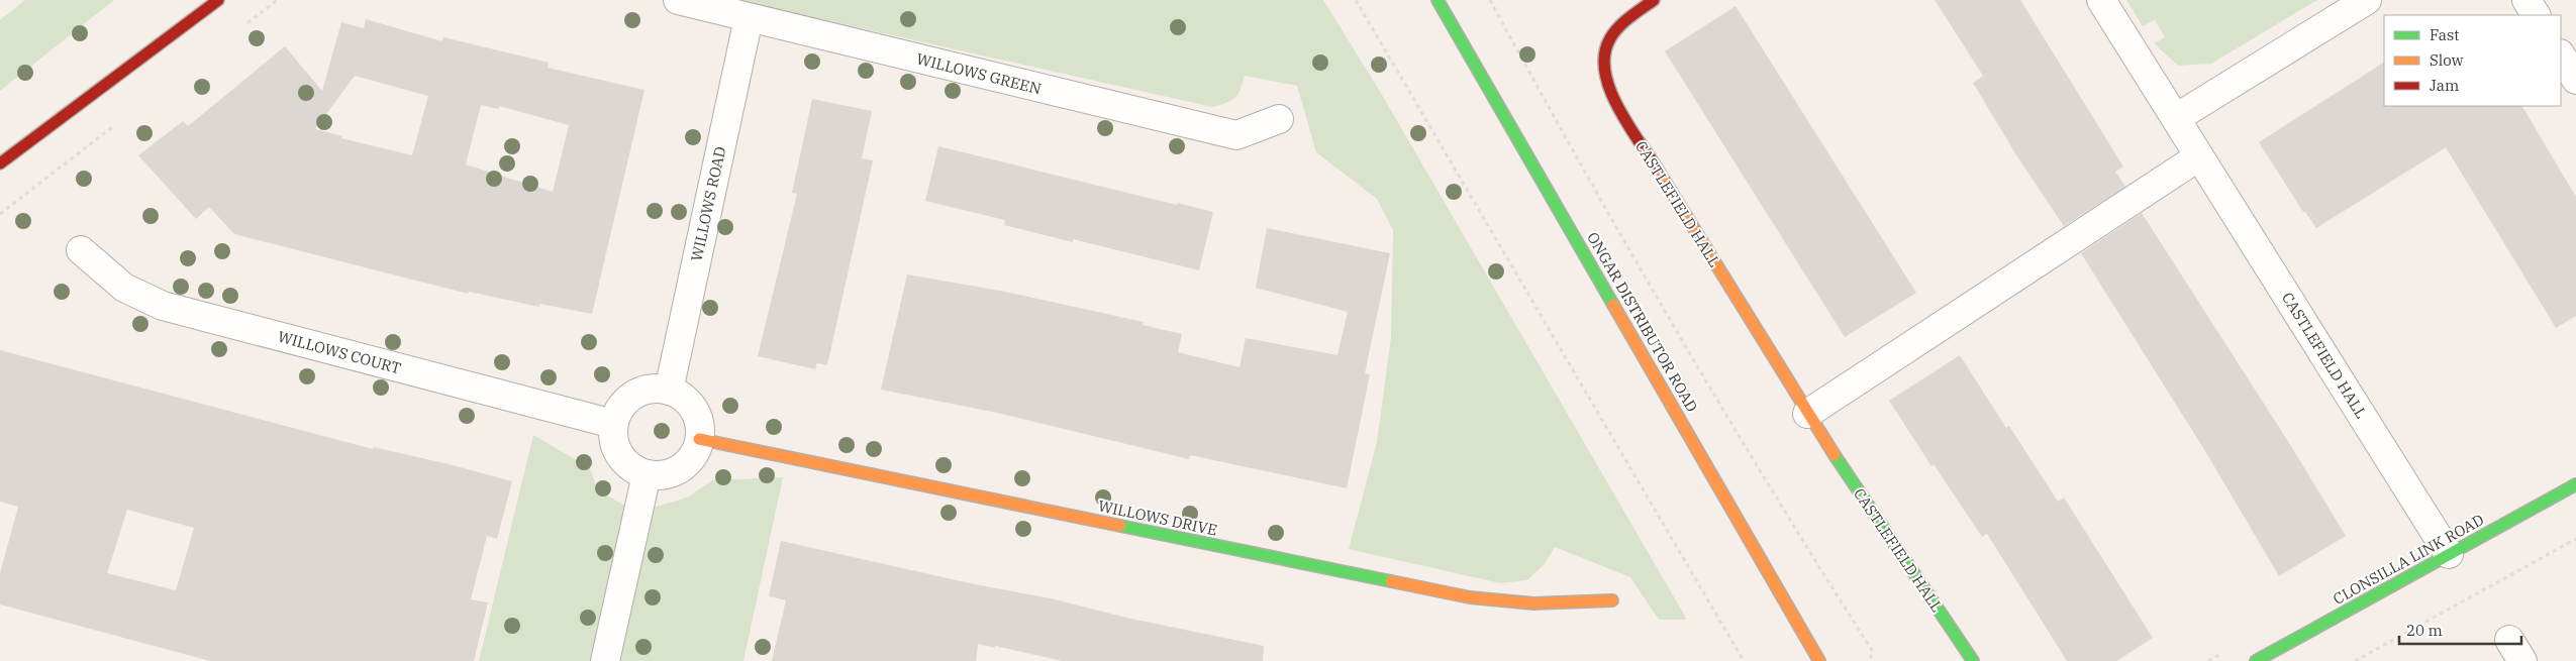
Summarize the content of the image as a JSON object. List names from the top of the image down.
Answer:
{
  "streets": {
    "street": [
      "WILLOWS GREEN",
      "WILLOWS ROAD",
      "CASTLEFIELD HALL",
      "ONGAR DISTRIBUTOR ROAD",
      "WILLOWS COURT",
      "WILLOWS DRIVE",
      "CLONSILLA LINK ROAD"
    ]
  },
  "crossings": [
    ["WILLOWS GREEN", "WILLOWS ROAD"],
    ["WILLOWS ROAD", "WILLOWS COURT"],
    ["WILLOWS ROAD", "WILLOWS DRIVE"],
    ["CASTLEFIELD HALL", "CLONSILLA LINK ROAD"],
    ["WILLOWS COURT", "WILLOWS DRIVE"]
  ],
  "legend": ["Fast", "Slow", "Jam"],
  "scale_bar": "20 m"
}
